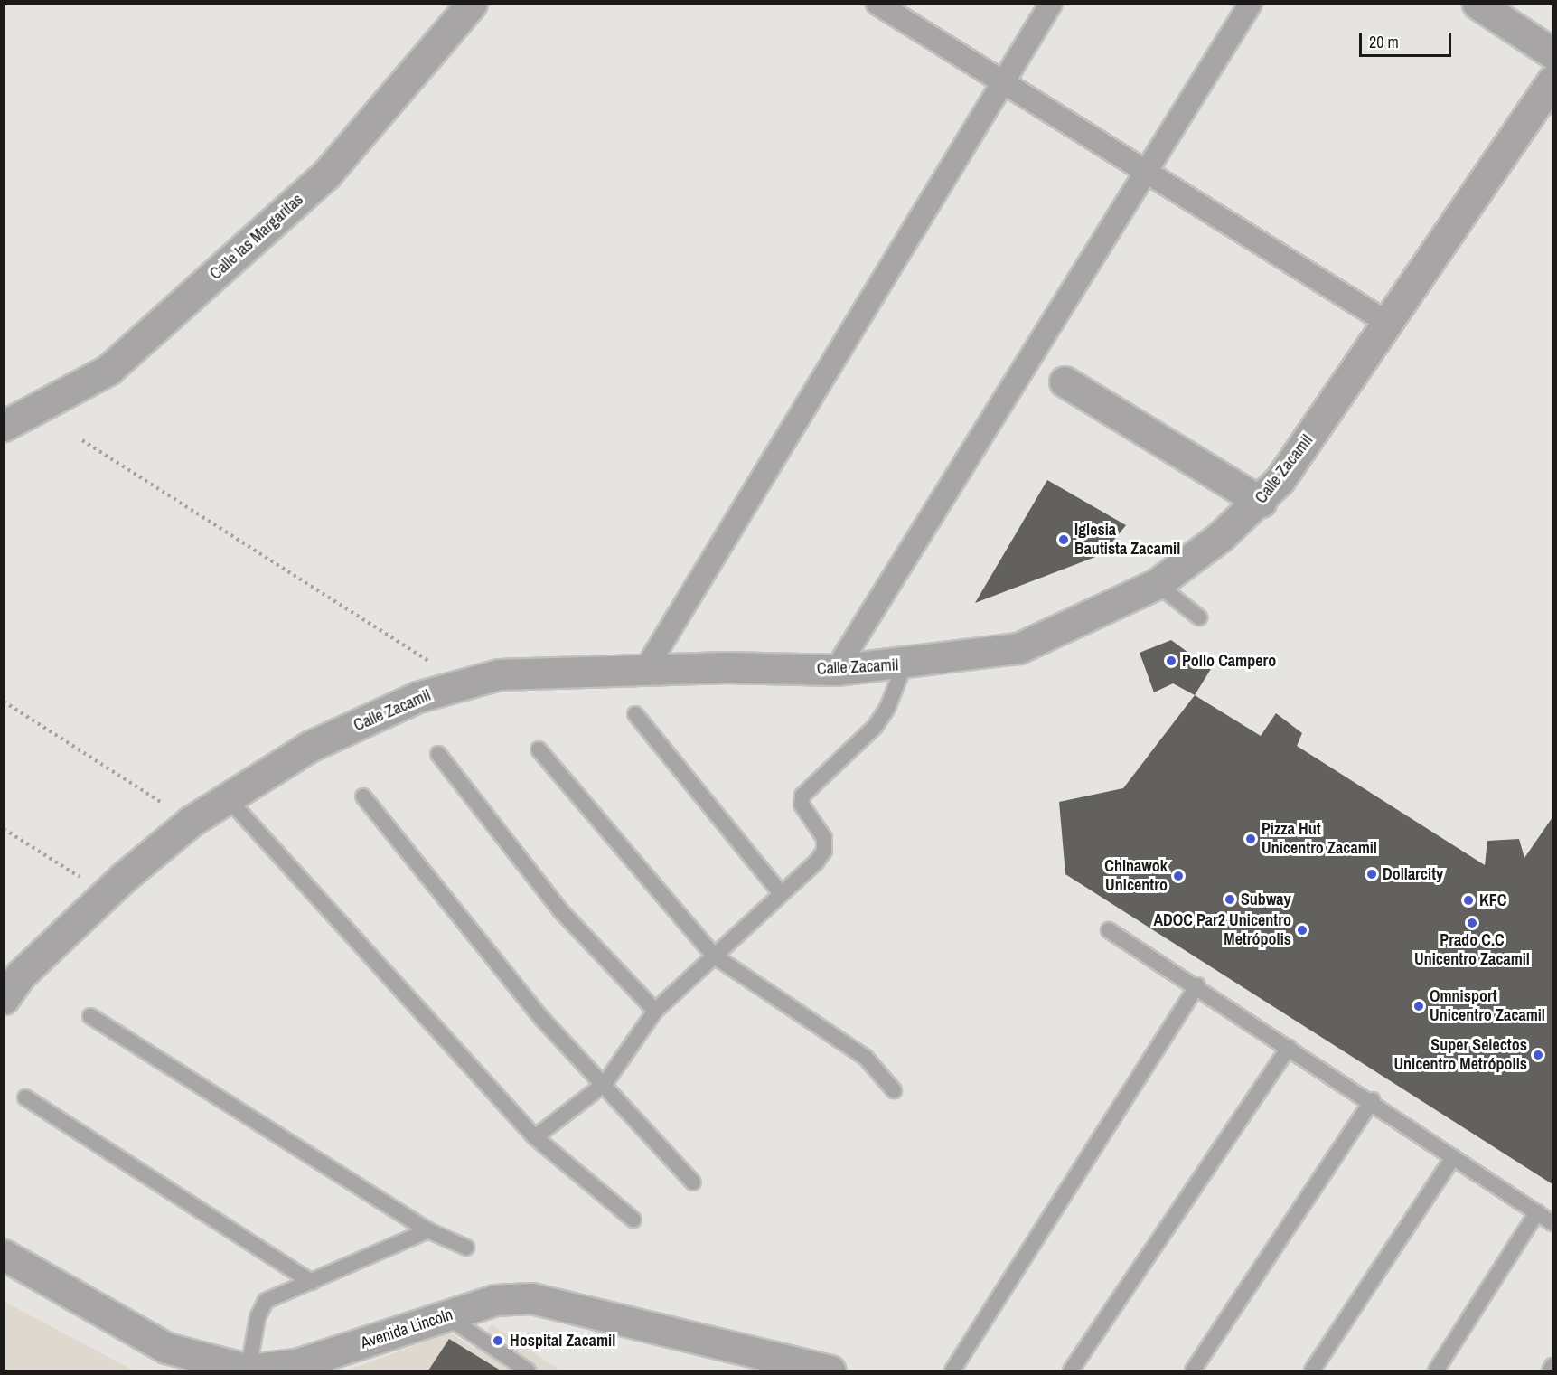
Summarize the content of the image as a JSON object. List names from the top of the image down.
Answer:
{
  "streets": {
    "street": ["Calle las Margaritas", "Calle Zacamil", "Avenida Lincoln"]
  },
  "places": [
    "Iglesia Bautista Zacamil",
    "Pollo Campero",
    "Pizza Hut Unicentro Zacamil",
    "Dollarcity",
    "Chinawok Unicentro",
    "Subway",
    "KFC",
    "Prado C.C Unicentro Zacamil",
    "ADOC Par2 Unicentro Metrópolis",
    "Omnisport Unicentro Zacamil",
    "Super Selectos Unicentro Metrópolis",
    "Hospital Zacamil"
  ],
  "scale_bar": "20 m"
}
